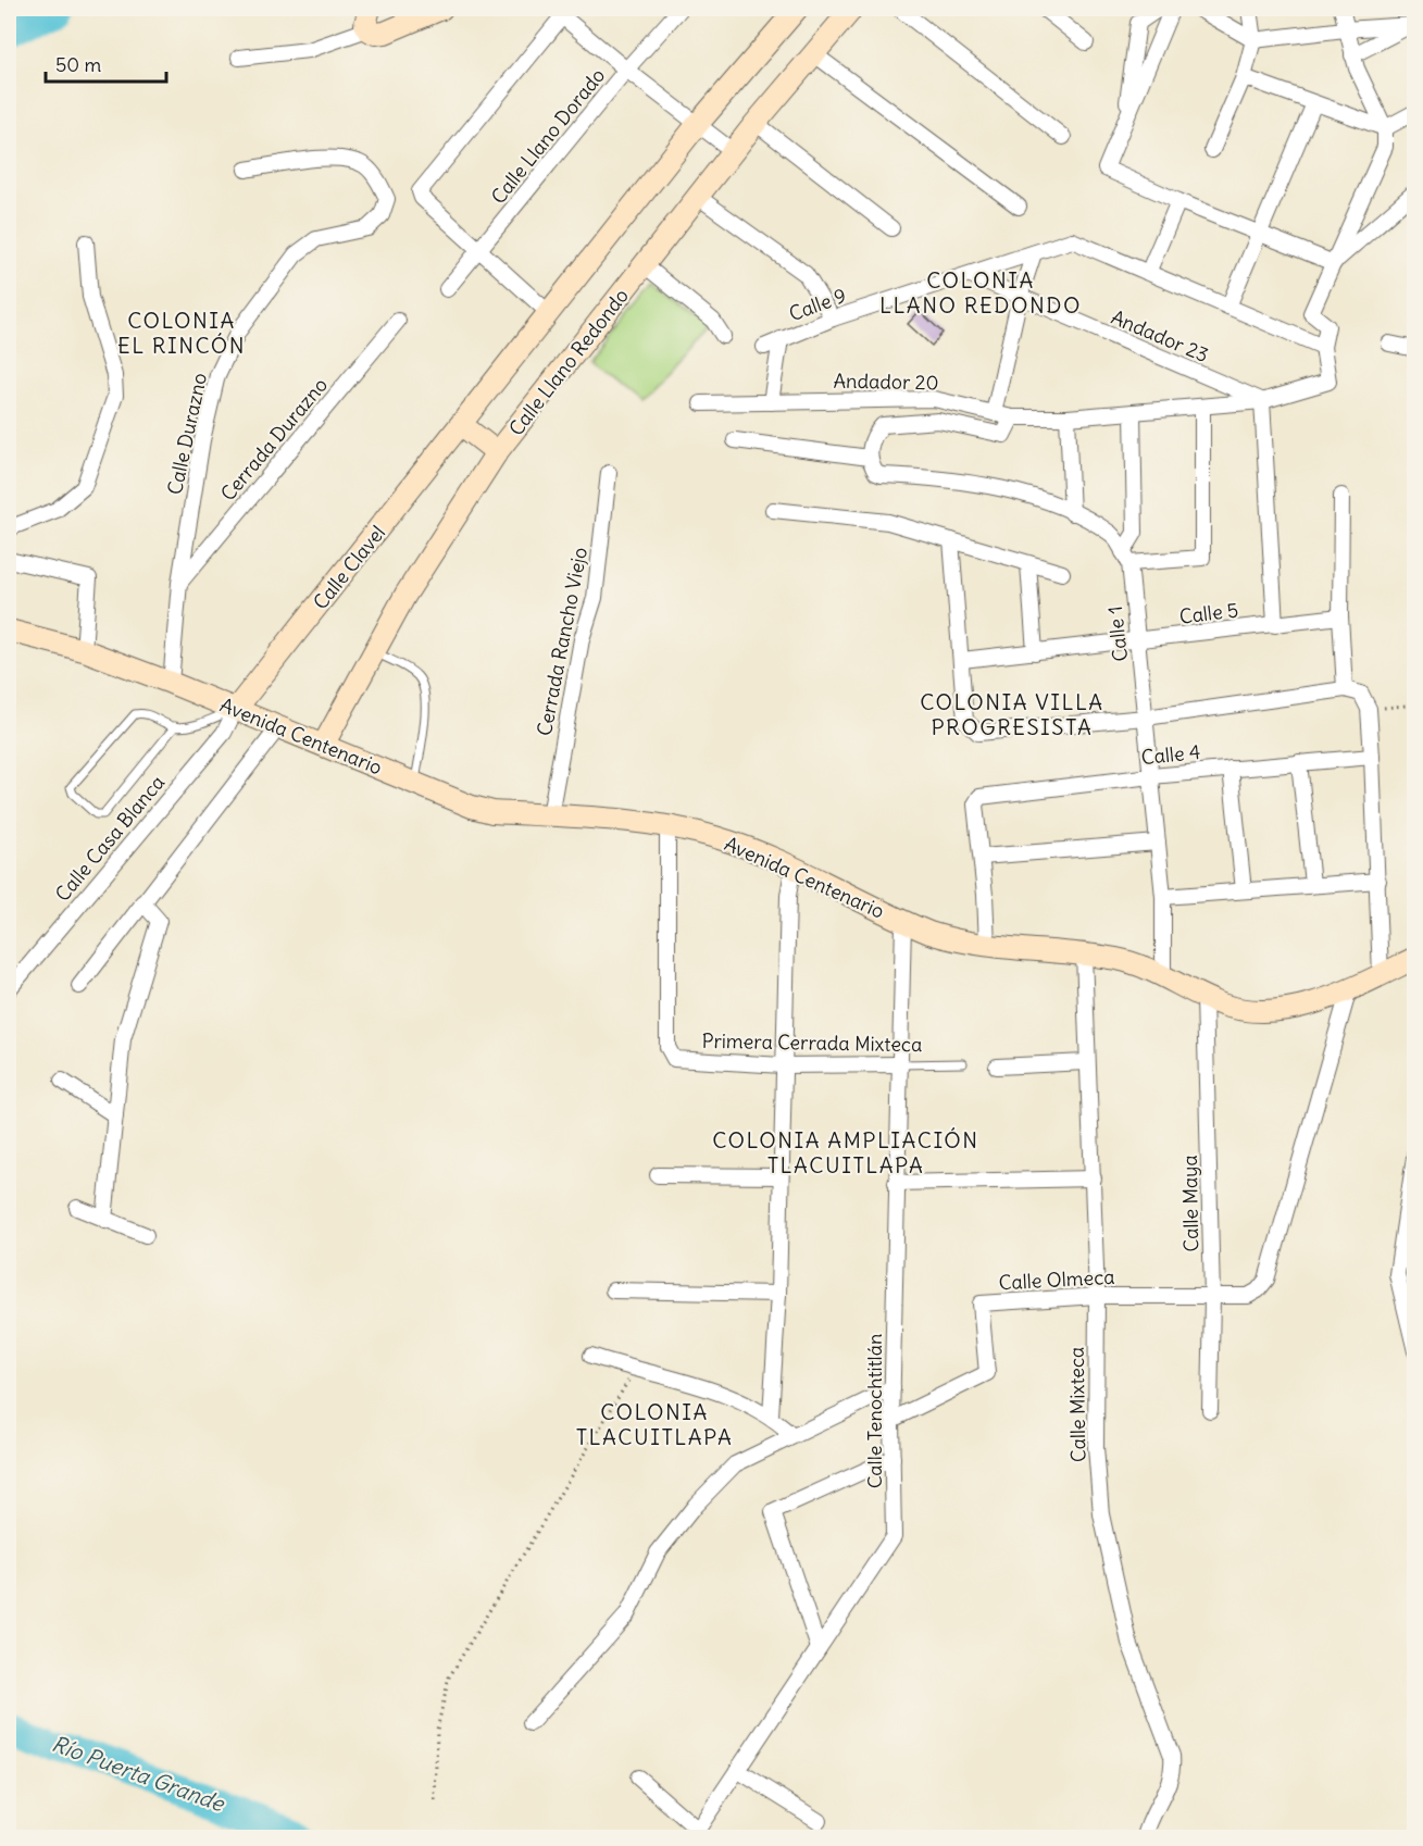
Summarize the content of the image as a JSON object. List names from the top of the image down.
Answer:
{
  "streets": {
    "street": [
      "Calle Llano Dorado",
      "Calle 9",
      "Andador 23",
      "Calle Llano Redondo",
      "Andador 20",
      "Calle Durazno",
      "Cerrada Durazno",
      "Calle Clavel",
      "Calle 5",
      "Calle 1",
      "Cerrada Rancho Viejo",
      "Avenida Centenario",
      "Calle 4",
      "Calle Casa Blanca",
      "Primera Cerrada Mixteca",
      "Calle Maya",
      "Calle Olmeca",
      "Calle Mixteca",
      "Calle Tenochtitlán"
    ]
  },
  "crossings": [
    ["Calle 9", "Andador 23"],
    ["Andador 23", "Andador 20"],
    ["Calle Llano Redondo", "Avenida Centenario"],
    ["Calle Durazno", "Cerrada Durazno"],
    ["Calle Durazno", "Avenida Centenario"],
    ["Calle Clavel", "Avenida Centenario"],
    ["Calle Clavel", "Calle Casa Blanca"],
    ["Calle 5", "Calle 1"],
    ["Calle 5", "Calle 4"],
    ["Calle 1", "Avenida Centenario"],
    ["Calle 1", "Calle 4"],
    ["Cerrada Rancho Viejo", "Avenida Centenario"],
    ["Avenida Centenario", "Calle Casa Blanca"],
    ["Avenida Centenario", "Primera Cerrada Mixteca"],
    ["Avenida Centenario", "Calle Maya"],
    ["Avenida Centenario", "Calle Olmeca"],
    ["Avenida Centenario", "Calle Mixteca"],
    ["Avenida Centenario", "Calle Tenochtitlán"],
    ["Primera Cerrada Mixteca", "Calle Tenochtitlán"],
    ["Calle Maya", "Calle Olmeca"],
    ["Calle Olmeca", "Calle Mixteca"],
    ["Calle Olmeca", "Calle Tenochtitlán"]
  ],
  "districts": [
    "COLONIA LLANO REDONDO",
    "COLONIA EL RINCÓN",
    "COLONIA VILLA PROGRESISTA",
    "COLONIA AMPLIACIÓN TLACUITLAPA",
    "COLONIA TLACUITLAPA"
  ],
  "water": ["Río Puerta Grande"],
  "scale_bar": "50 m"
}
